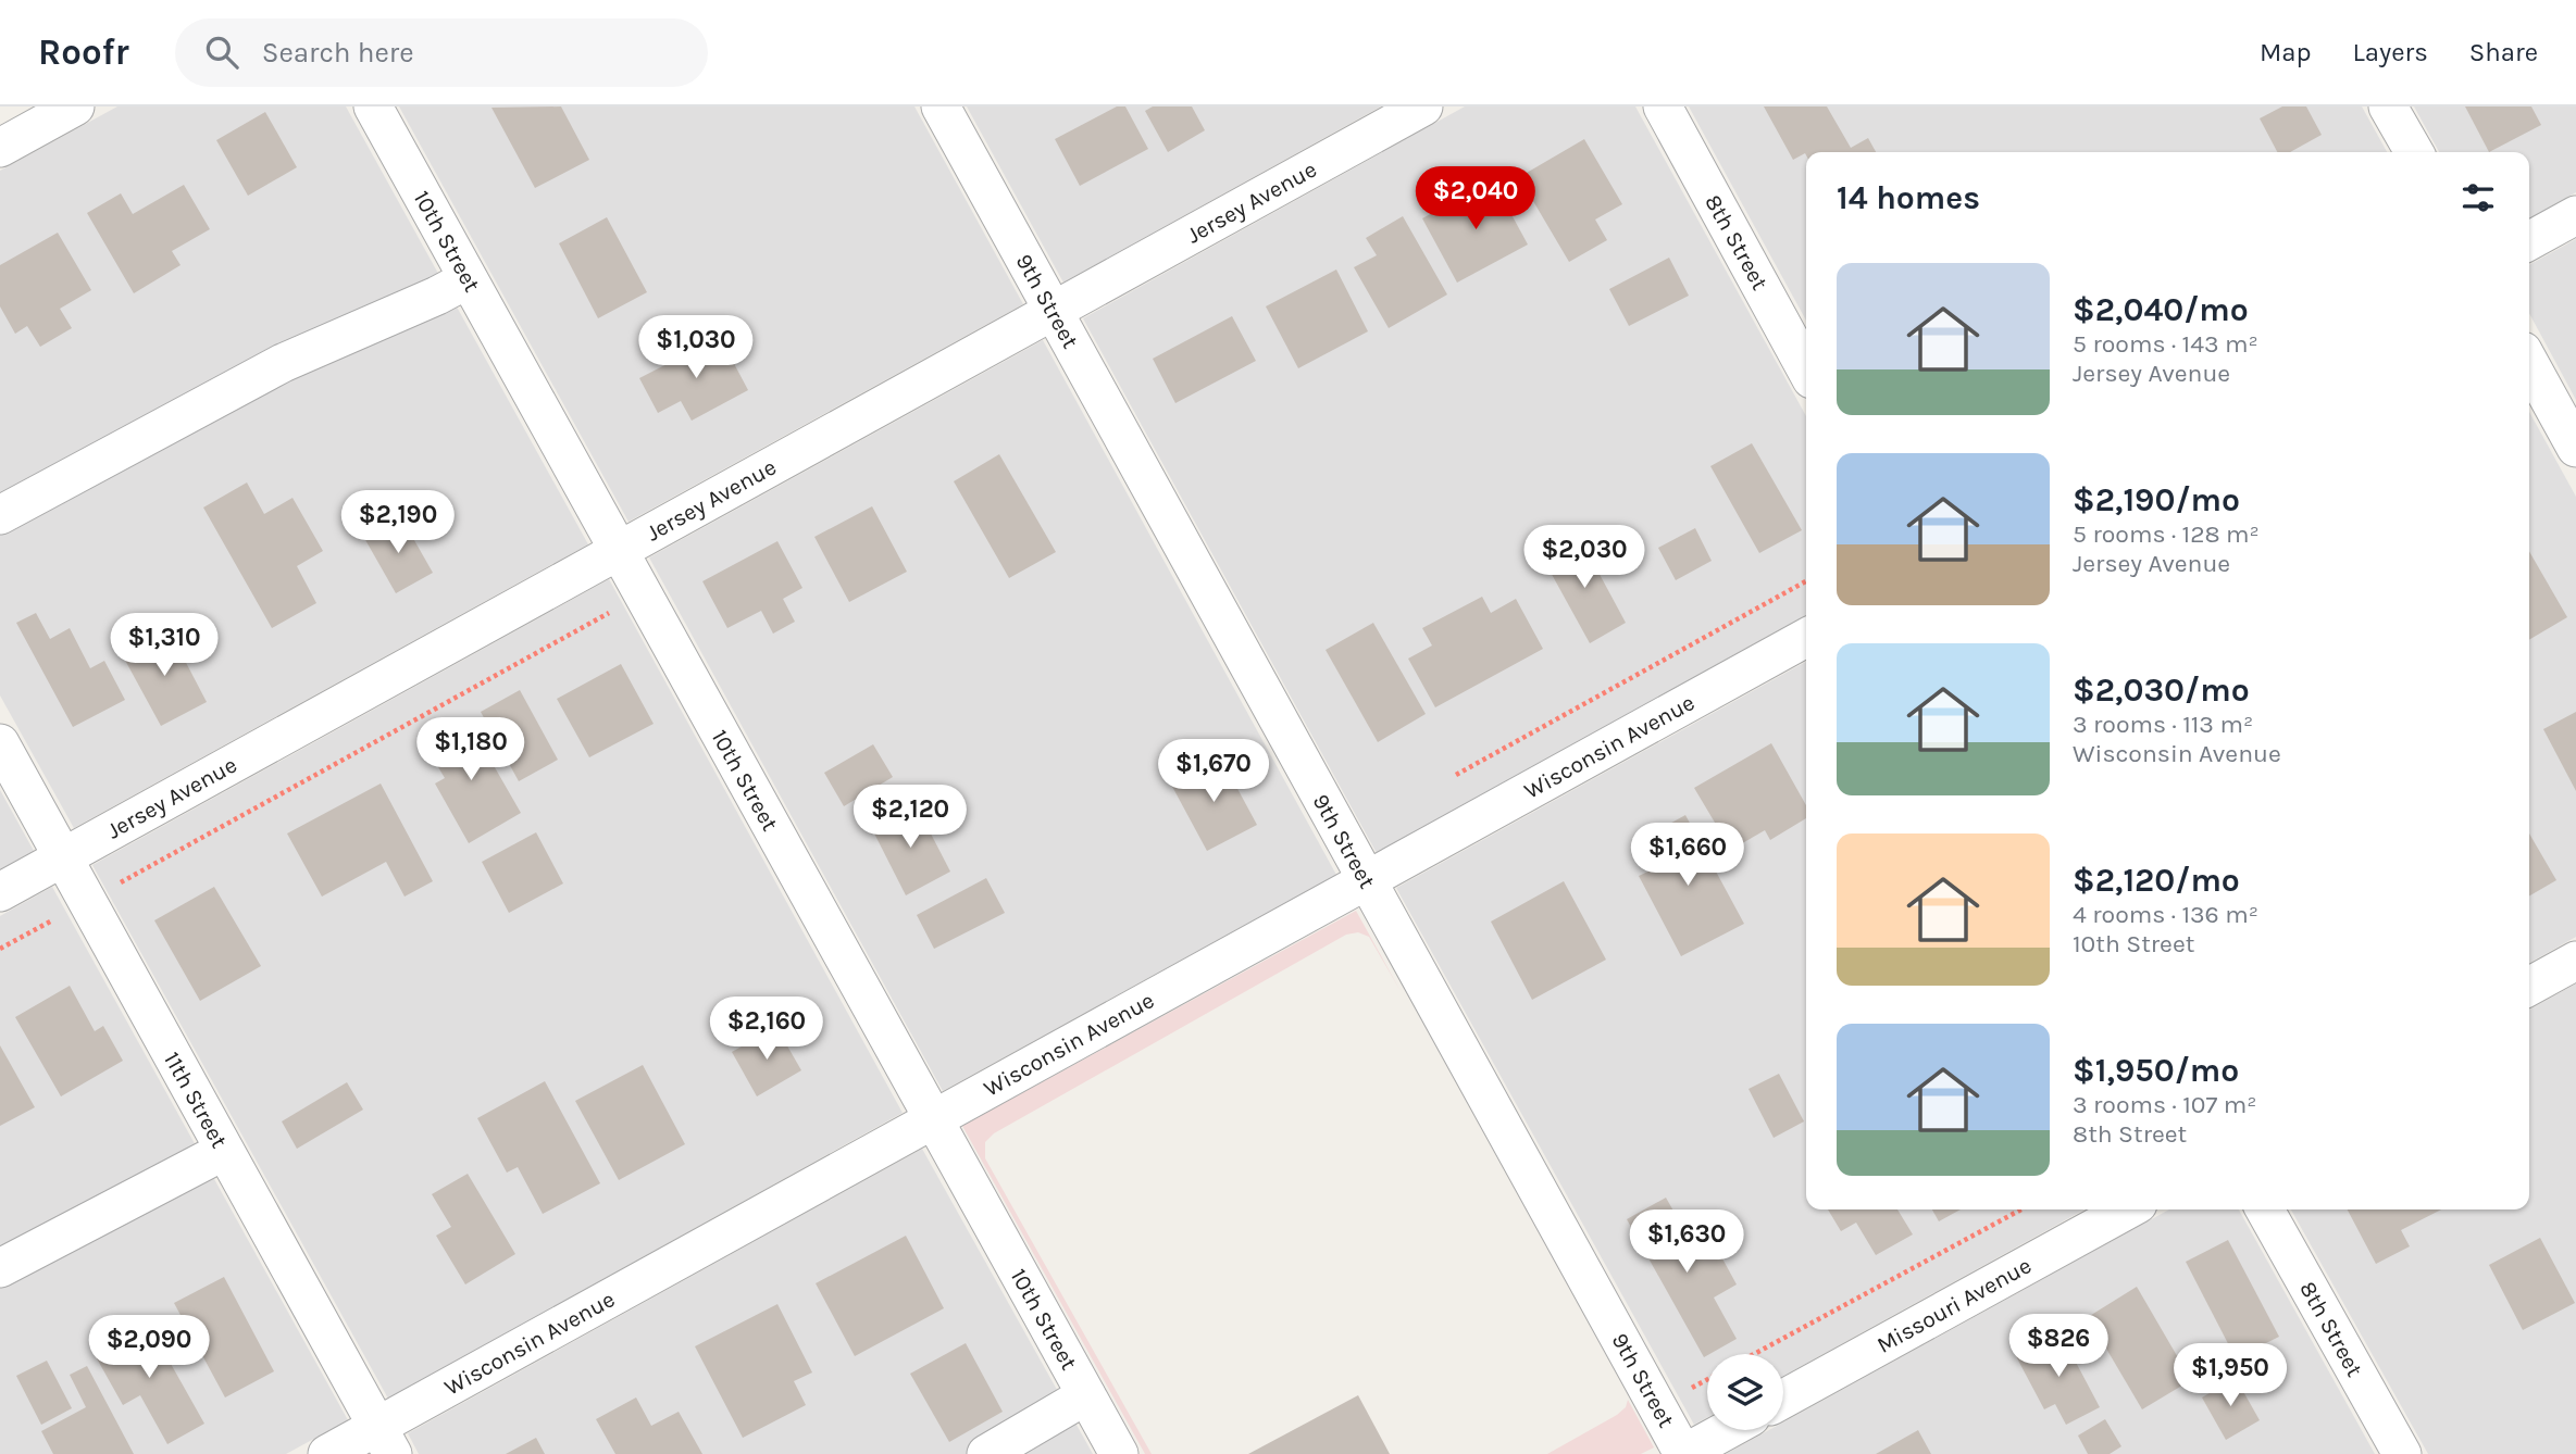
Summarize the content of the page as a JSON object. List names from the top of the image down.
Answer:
{
  "streets": {
    "street": [
      "Jersey Avenue",
      "10th Street",
      "8th Street",
      "9th Street",
      "Wisconsin Avenue",
      "11th Street",
      "Missouri Avenue"
    ]
  },
  "crossings": [
    ["Jersey Avenue", "10th Street"],
    ["Jersey Avenue", "9th Street"],
    ["Jersey Avenue", "11th Street"],
    ["10th Street", "Wisconsin Avenue"],
    ["9th Street", "Wisconsin Avenue"],
    ["Wisconsin Avenue", "11th Street"]
  ],
  "page": {
    "header": "Roofr",
    "search": "Search here",
    "nav": ["Map", "Layers", "Share"],
    "heading": "14 homes",
    "price": [
      "$2,040",
      "$1,030",
      "$2,190",
      "$2,030",
      "$1,310",
      "$1,180",
      "$1,670",
      "$2,120",
      "$1,660",
      "$2,160",
      "$1,630",
      "$826",
      "$2,090",
      "$1,950"
    ],
    "list": [
      {
        "name": "$2,040/mo",
        "note": "5 rooms · 143 m² · Jersey Avenue"
      },
      {
        "name": "$2,190/mo",
        "note": "5 rooms · 128 m² · Jersey Avenue"
      },
      {
        "name": "$2,030/mo",
        "note": "3 rooms · 113 m² · Wisconsin Avenue"
      },
      {
        "name": "$2,120/mo",
        "note": "4 rooms · 136 m² · 10th Street"
      },
      {
        "name": "$1,950/mo",
        "note": "3 rooms · 107 m² · 8th Street"
      }
    ]
  }
}
